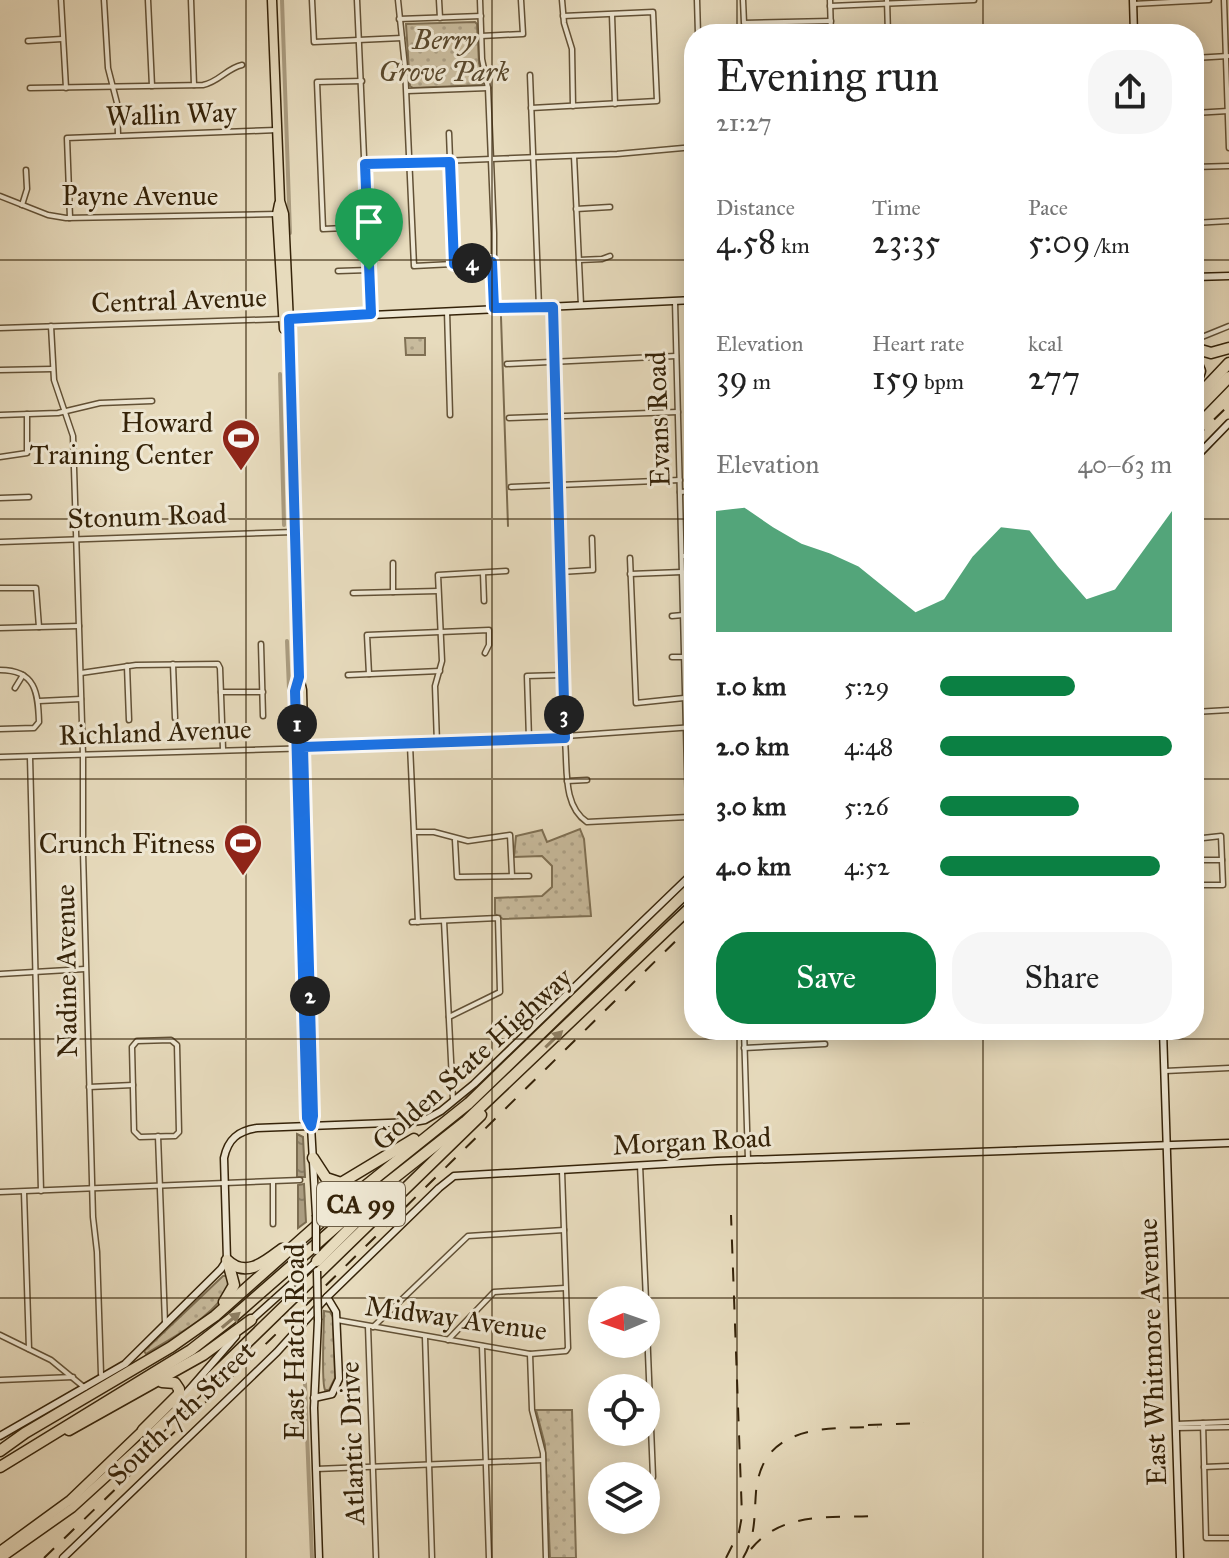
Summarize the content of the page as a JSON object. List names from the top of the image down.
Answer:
{
  "streets": {
    "highway": ["Golden State Highway", "CA 99"],
    "main road": ["East Hatch Road"],
    "street": [
      "Wallin Way",
      "Payne Avenue",
      "Central Avenue",
      "Evans Road",
      "Stonum Road",
      "Richland Avenue",
      "Nadine Avenue",
      "Morgan Road",
      "Midway Avenue",
      "East Whitmore Avenue",
      "South 7th Street",
      "Atlantic Drive"
    ]
  },
  "crossings": [
    ["Wallin Way", "Payne Avenue"],
    ["Wallin Way", "East Hatch Road"],
    ["Payne Avenue", "East Hatch Road"],
    ["Central Avenue", "Evans Road"],
    ["Central Avenue", "Nadine Avenue"],
    ["Central Avenue", "East Hatch Road"],
    ["Stonum Road", "Nadine Avenue"],
    ["Stonum Road", "East Hatch Road"],
    ["Richland Avenue", "Nadine Avenue"],
    ["Richland Avenue", "East Hatch Road"],
    ["Golden State Highway", "East Hatch Road"],
    ["Morgan Road", "East Whitmore Avenue"],
    ["Morgan Road", "South 7th Street"],
    ["Midway Avenue", "Atlantic Drive"]
  ],
  "parks": ["Berry Grove Park"],
  "places": {
    "sports": ["Howard Training Center", "Crunch Fitness"]
  },
  "north": "left",
  "page": {
    "heading": ["Evening run", "21:27"],
    "stats": [
      ["Distance", "4.58 km"],
      ["Time", "23:35"],
      ["Pace", "5:09 /km"],
      ["Elevation", "39 m"],
      ["Heart rate", "159 bpm"],
      ["kcal", "277"]
    ],
    "pins": [
      "4",
      "3",
      "1",
      "2"
    ],
    "chart": ["Elevation", "40–63 m"],
    "list": [
      {
        "name": "1.0 km",
        "note": "5:29"
      },
      {
        "name": "2.0 km",
        "note": "4:48"
      },
      {
        "name": "3.0 km",
        "note": "5:26"
      },
      {
        "name": "4.0 km",
        "note": "4:52"
      }
    ],
    "buttons": ["Save", "Share"]
  }
}
